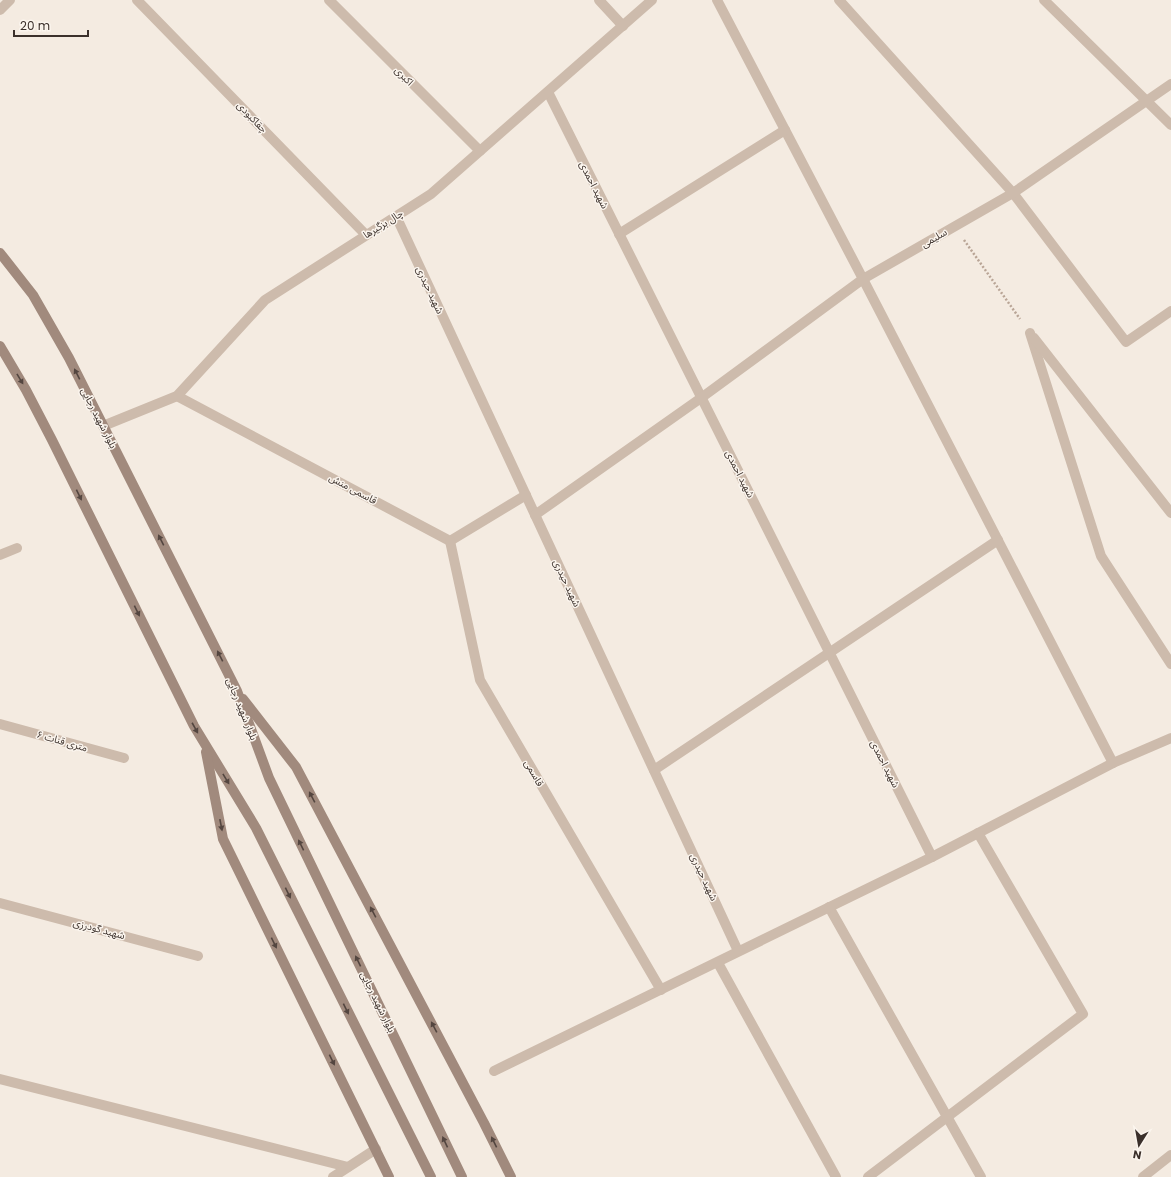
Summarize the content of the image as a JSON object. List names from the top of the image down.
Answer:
{
  "streets": {
    "main road": ["بلوار شهید رجایی"],
    "street": [
      "اکبری",
      "چقاکبودی",
      "شهید احمدی",
      "چال بزگیرها",
      "سلیمی",
      "شهید حیدری",
      "قاسمی منش",
      "۶ متری قنات",
      "قاسمی",
      "شهید گودرزی"
    ]
  },
  "crossings": [
    ["اکبری", "چال بزگیرها"],
    ["چقاکبودی", "چال بزگیرها"],
    ["شهید احمدی", "چال بزگیرها"],
    ["شهید احمدی", "سلیمی"],
    ["چال بزگیرها", "شهید حیدری"],
    ["چال بزگیرها", "بلوار شهید رجایی"],
    ["چال بزگیرها", "قاسمی منش"],
    ["سلیمی", "شهید حیدری"],
    ["قاسمی منش", "قاسمی"]
  ],
  "scale_bar": "20 m",
  "north": "bottom"
}
